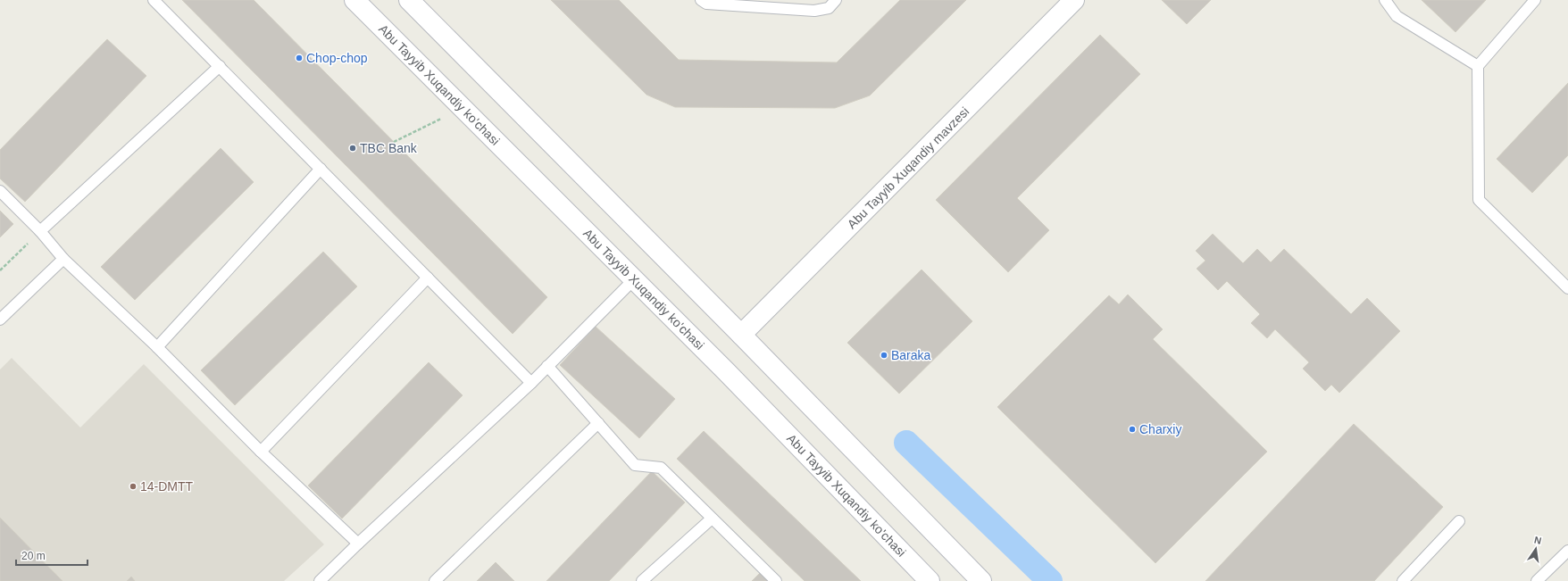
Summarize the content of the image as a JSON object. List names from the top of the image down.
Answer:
{
  "streets": {
    "main road": ["Abu Tayyib Xuqandiy ko'chasi", "Abu Tayyib Xuqandiy mavzesi"]
  },
  "places": [
    "Chop-chop",
    "TBC Bank",
    "Baraka",
    "Charxiy",
    "14-DMTT"
  ],
  "scale_bar": "20 m",
  "north": "top"
}
